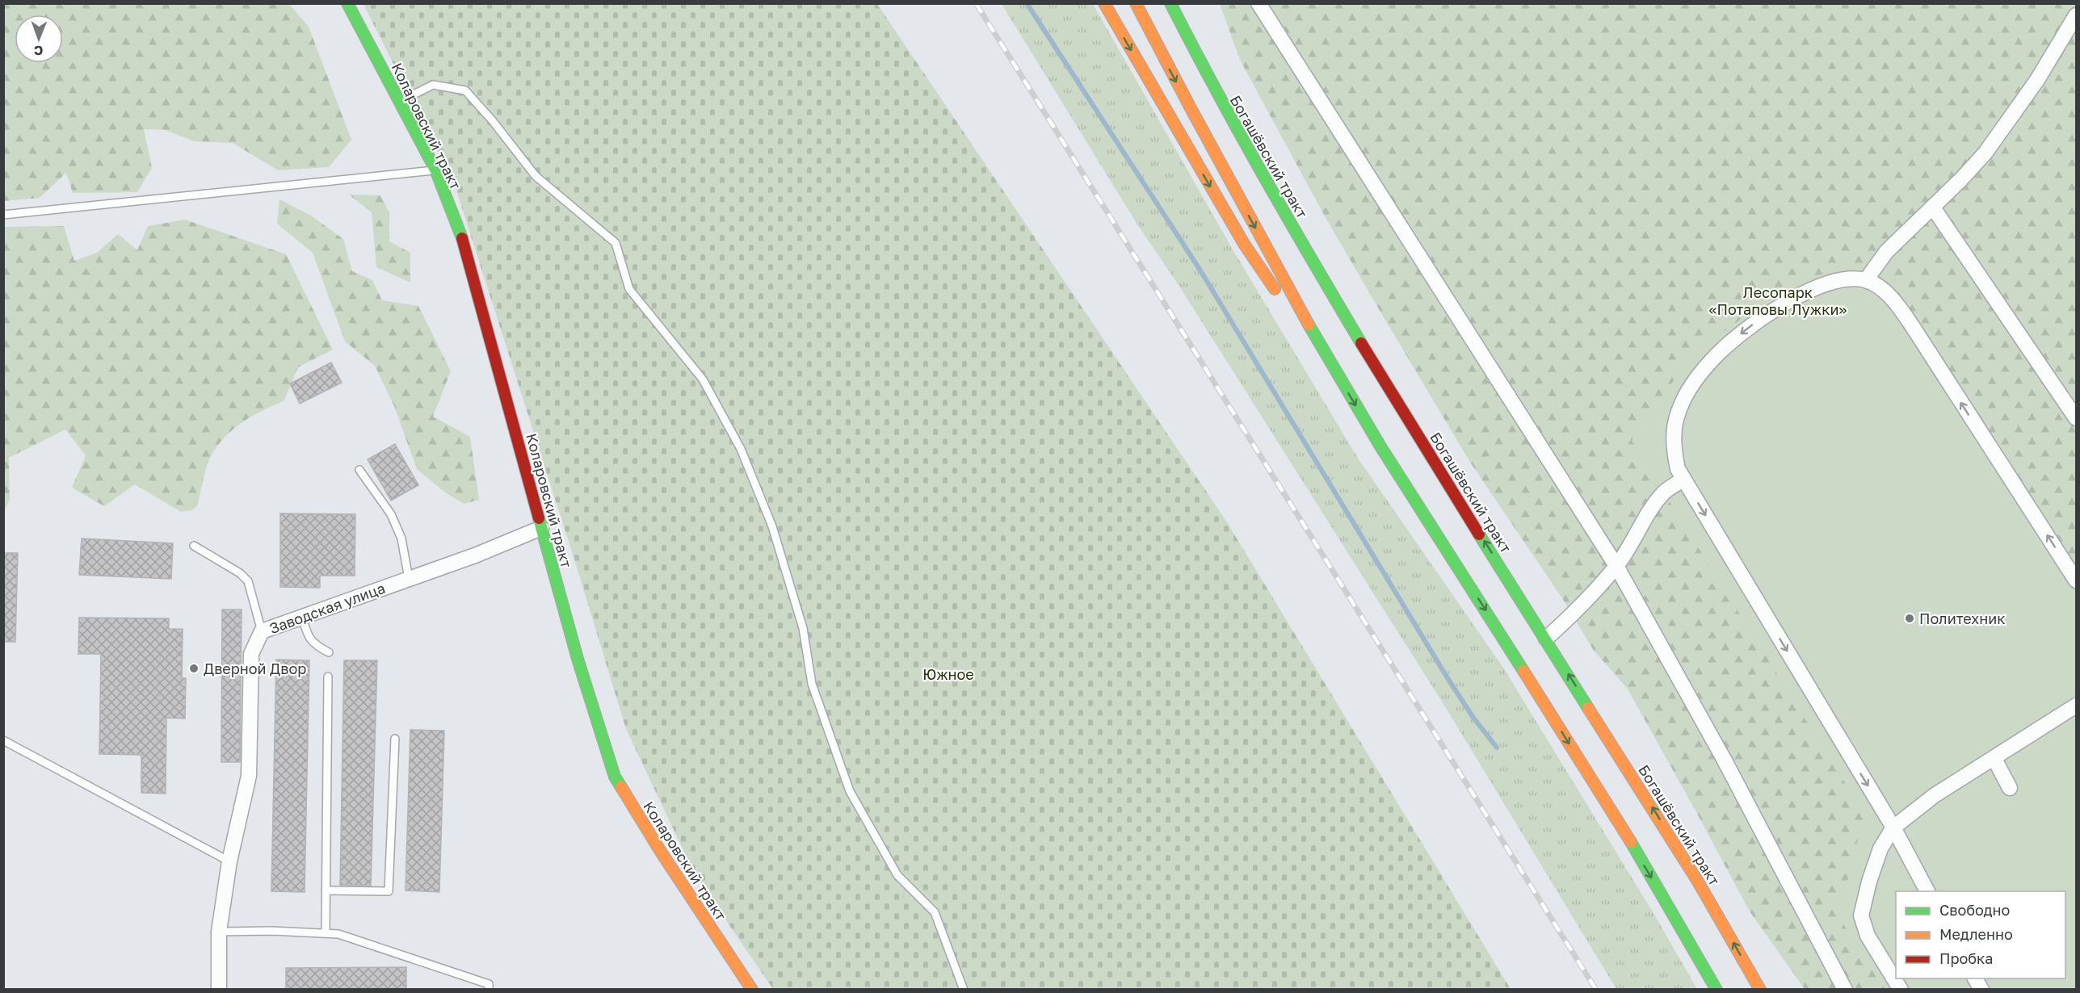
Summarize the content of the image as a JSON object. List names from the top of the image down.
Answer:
{
  "streets": {
    "main road": ["Коларовский тракт", "Богашёвский тракт"],
    "street": ["Заводская улица"]
  },
  "crossings": [
    ["Коларовский тракт", "Заводская улица"]
  ],
  "parks": ["Лесопарк «Потаповы Лужки»", "Южное"],
  "places": ["Политехник", "Дверной Двор"],
  "legend": ["Свободно", "Медленно", "Пробка"],
  "north": "bottom"
}
